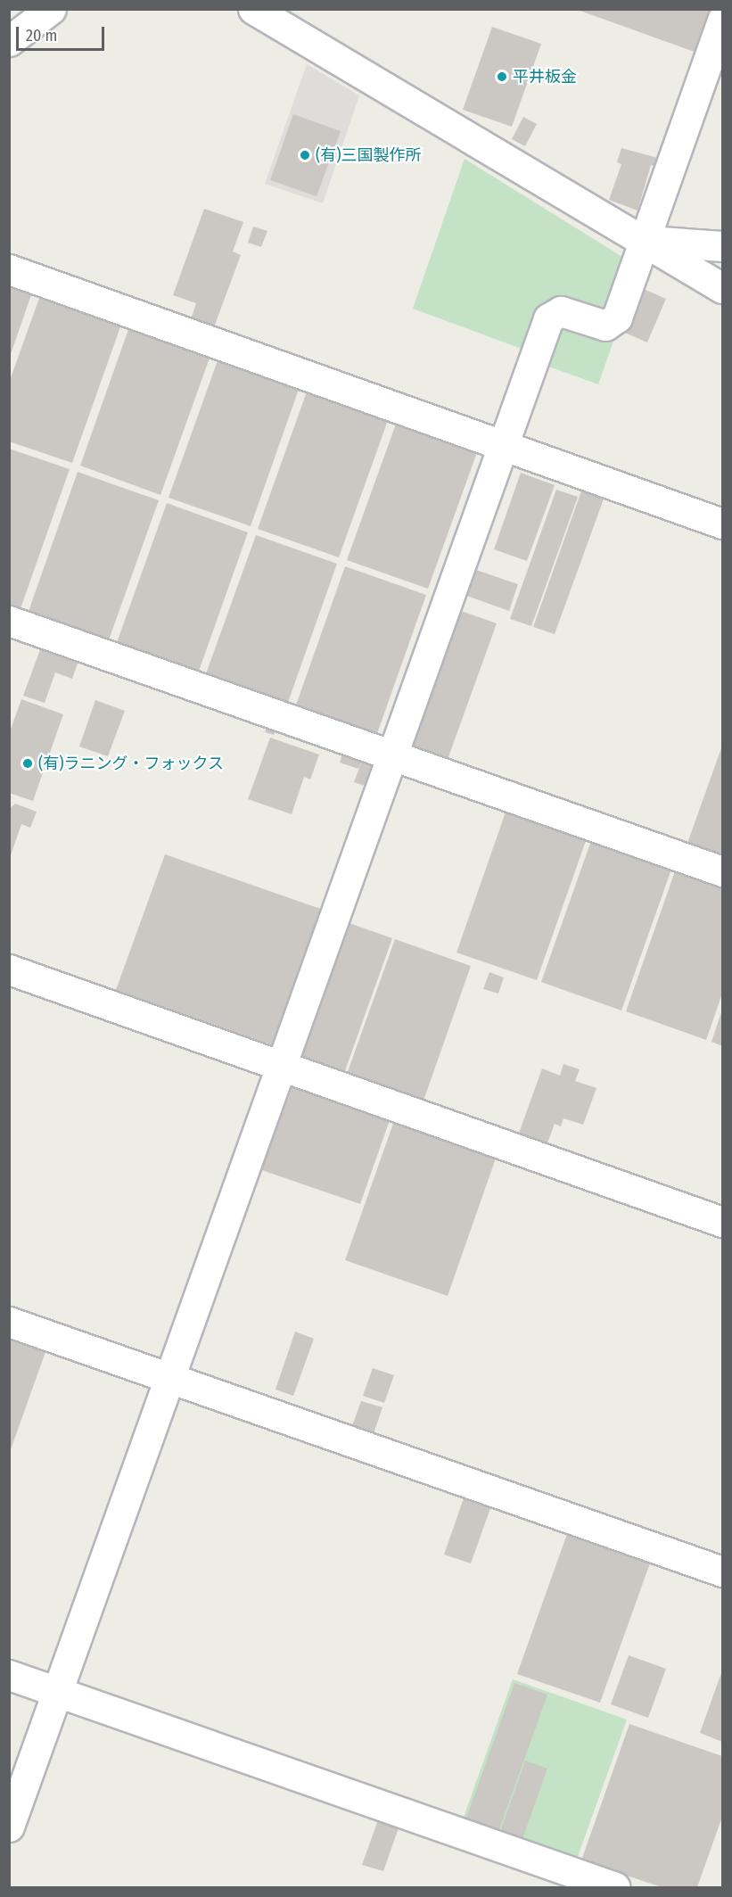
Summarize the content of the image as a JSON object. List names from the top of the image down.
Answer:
{
  "places": ["平井板金", "(有)三国製作所", "(有)ラニング・フォックス"],
  "scale_bar": "20 m"
}
